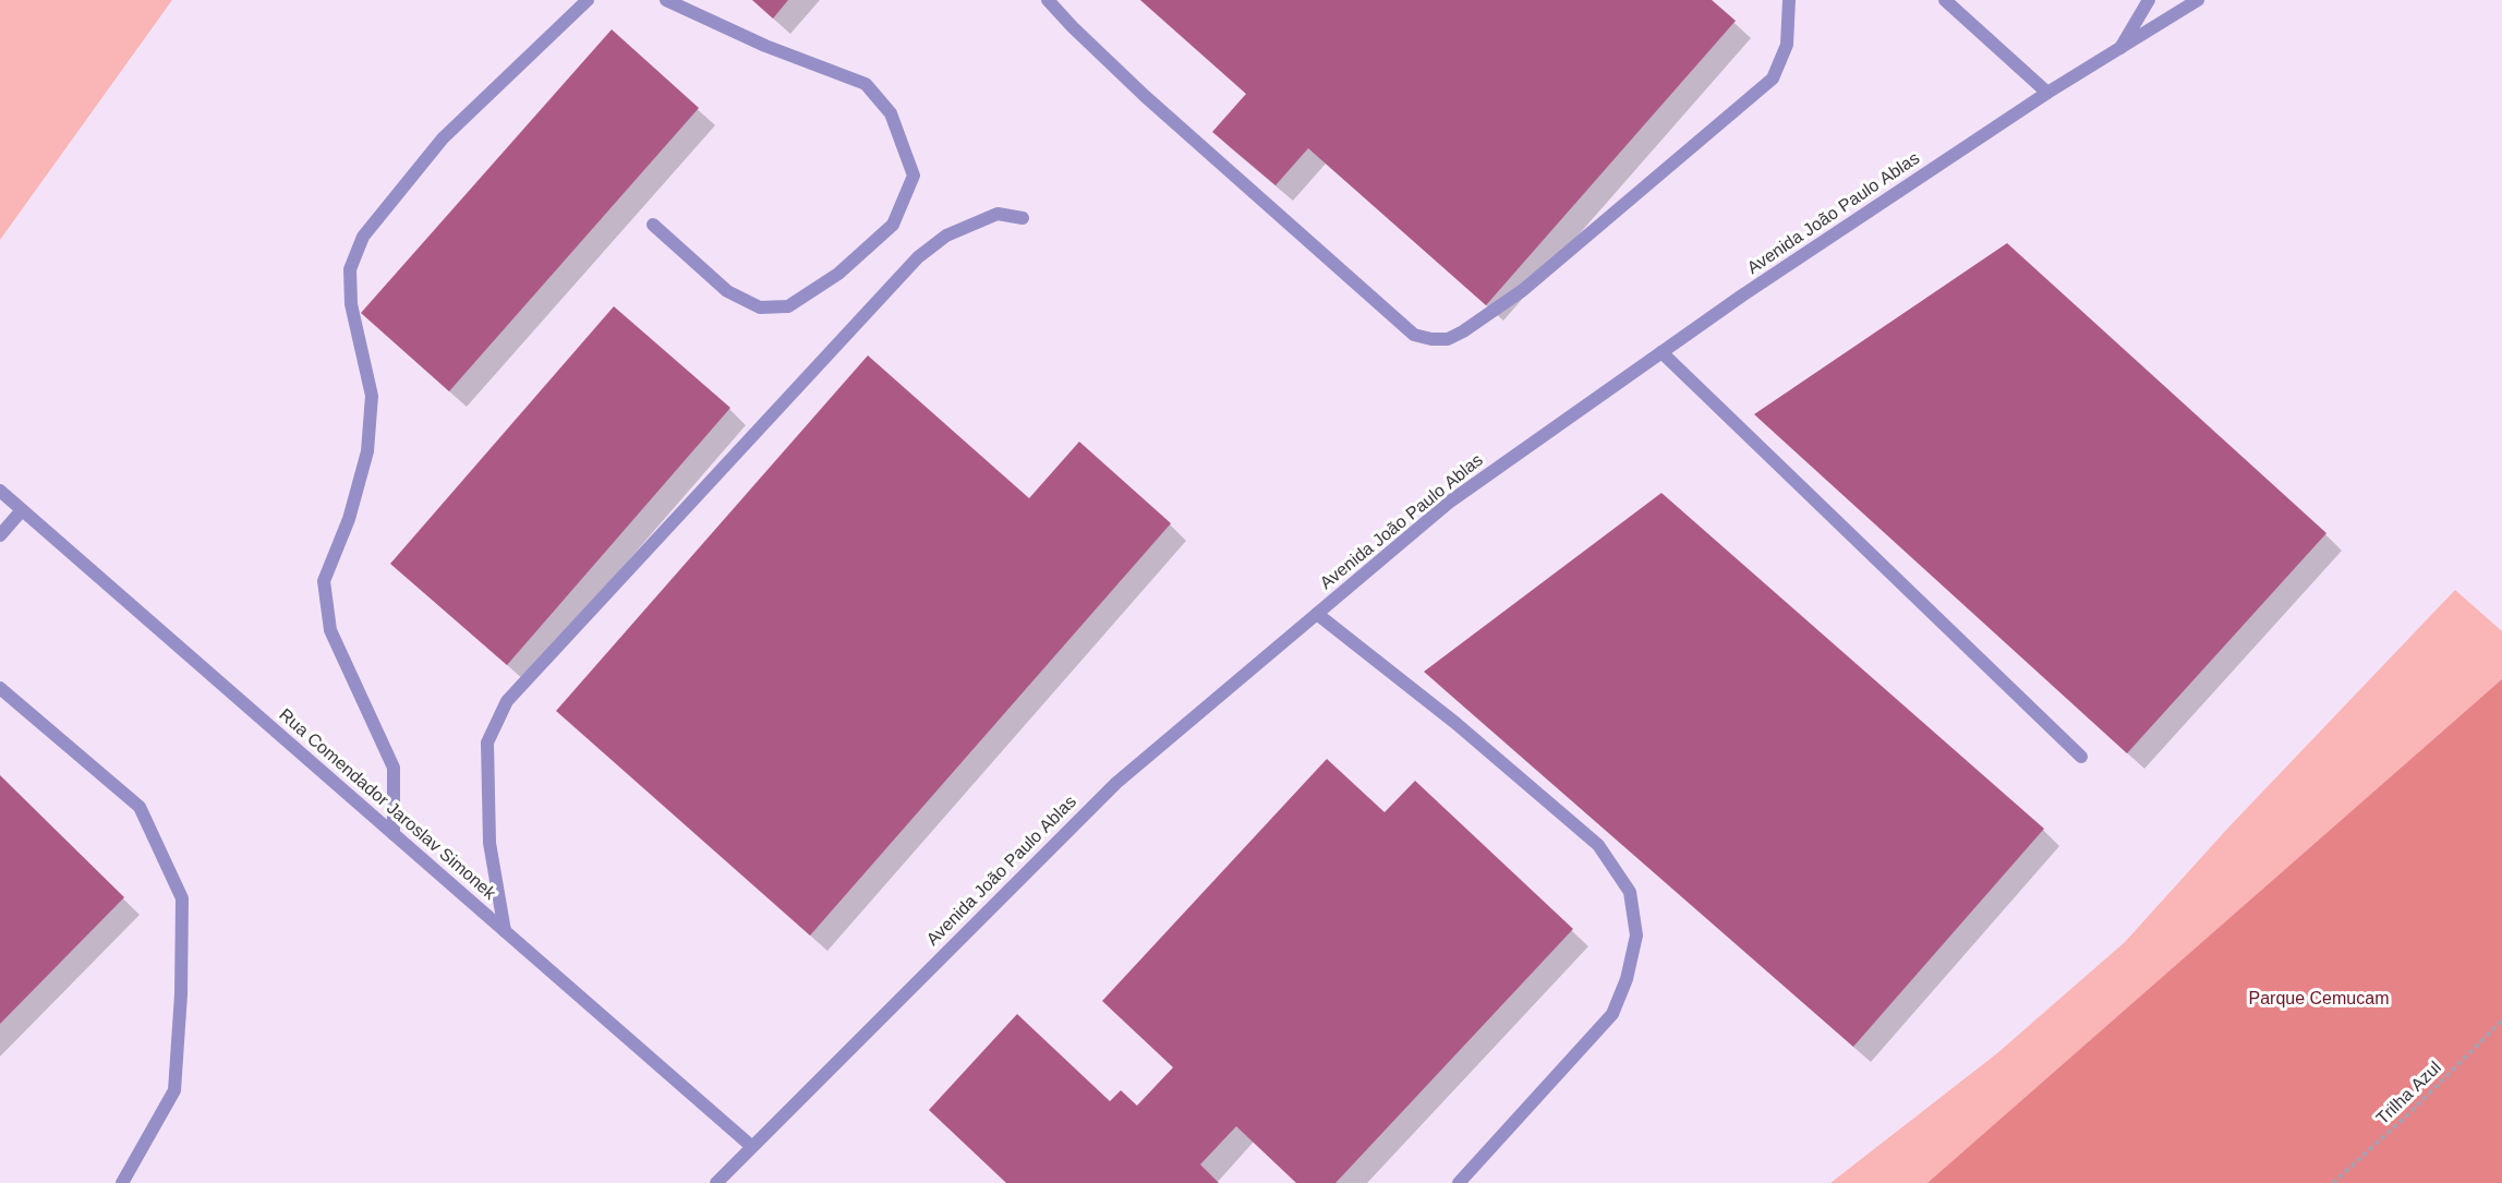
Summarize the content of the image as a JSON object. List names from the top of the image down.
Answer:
{
  "streets": {
    "street": ["Avenida João Paulo Ablas", "Rua Comendador Jaroslav Simonek"],
    "path": ["Trilha Azul"]
  },
  "crossings": [
    ["Avenida João Paulo Ablas", "Rua Comendador Jaroslav Simonek"]
  ],
  "parks": ["Parque Cemucam"]
}
